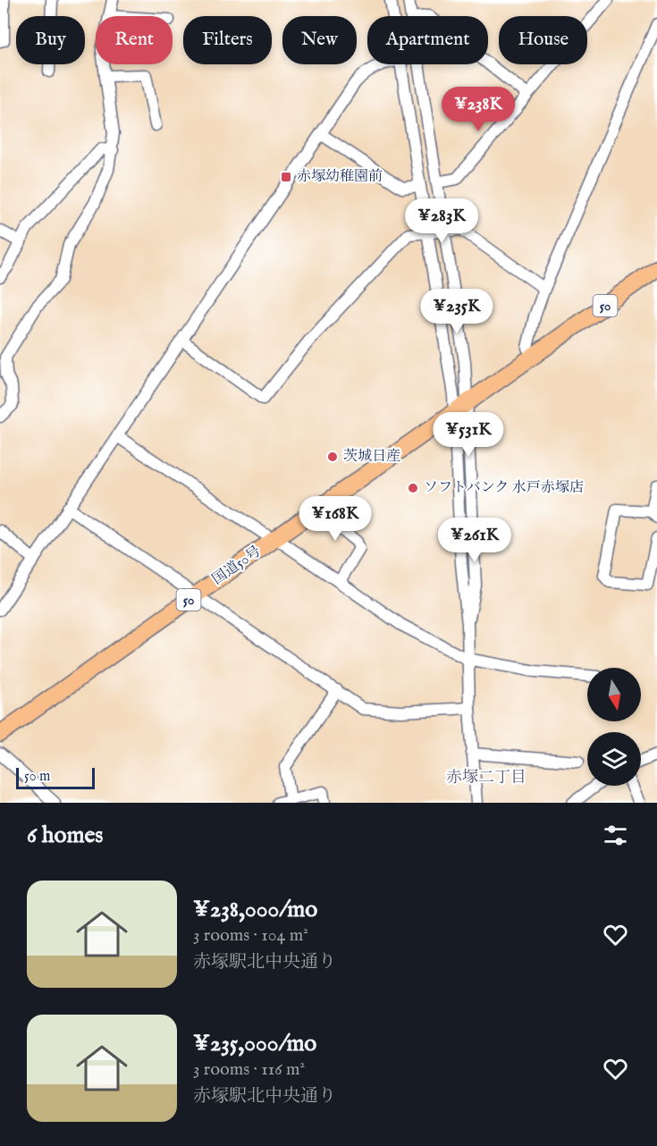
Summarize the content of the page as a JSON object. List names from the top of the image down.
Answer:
{
  "streets": {
    "highway": ["50", "国道50号"]
  },
  "districts": ["赤塚二丁目"],
  "places": {
    "transit": ["赤塚幼稚園前"],
    "other": ["茨城日産", "ソフトバンク 水戸赤塚店"]
  },
  "scale_bar": "50 m",
  "north": "bottom",
  "page": {
    "chip": [
      "Buy",
      "Rent",
      "Filters",
      "New",
      "Apartment",
      "House"
    ],
    "price": [
      "¥238K",
      "¥283K",
      "¥235K",
      "¥531K",
      "¥168K",
      "¥261K"
    ],
    "scale": "50 m",
    "heading": "6 homes",
    "list": [
      {
        "name": "¥238,000/mo",
        "note": "3 rooms · 104 m² · 赤塚駅北中央通り"
      },
      {
        "name": "¥235,000/mo",
        "note": "3 rooms · 116 m² · 赤塚駅北中央通り"
      }
    ]
  }
}
